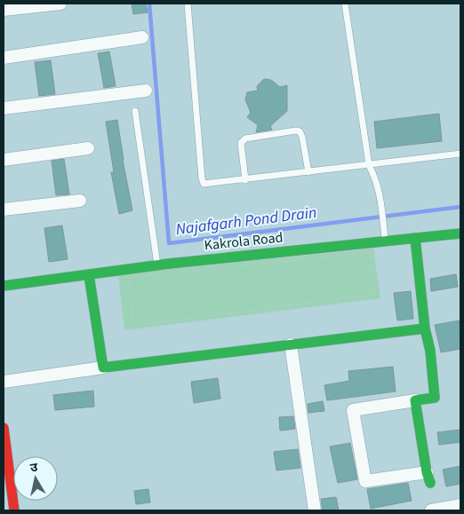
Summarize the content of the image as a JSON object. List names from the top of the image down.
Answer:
{
  "streets": {
    "street": ["Kakrola Road"]
  },
  "water": ["Najafgarh Pond Drain"],
  "north": "top"
}
